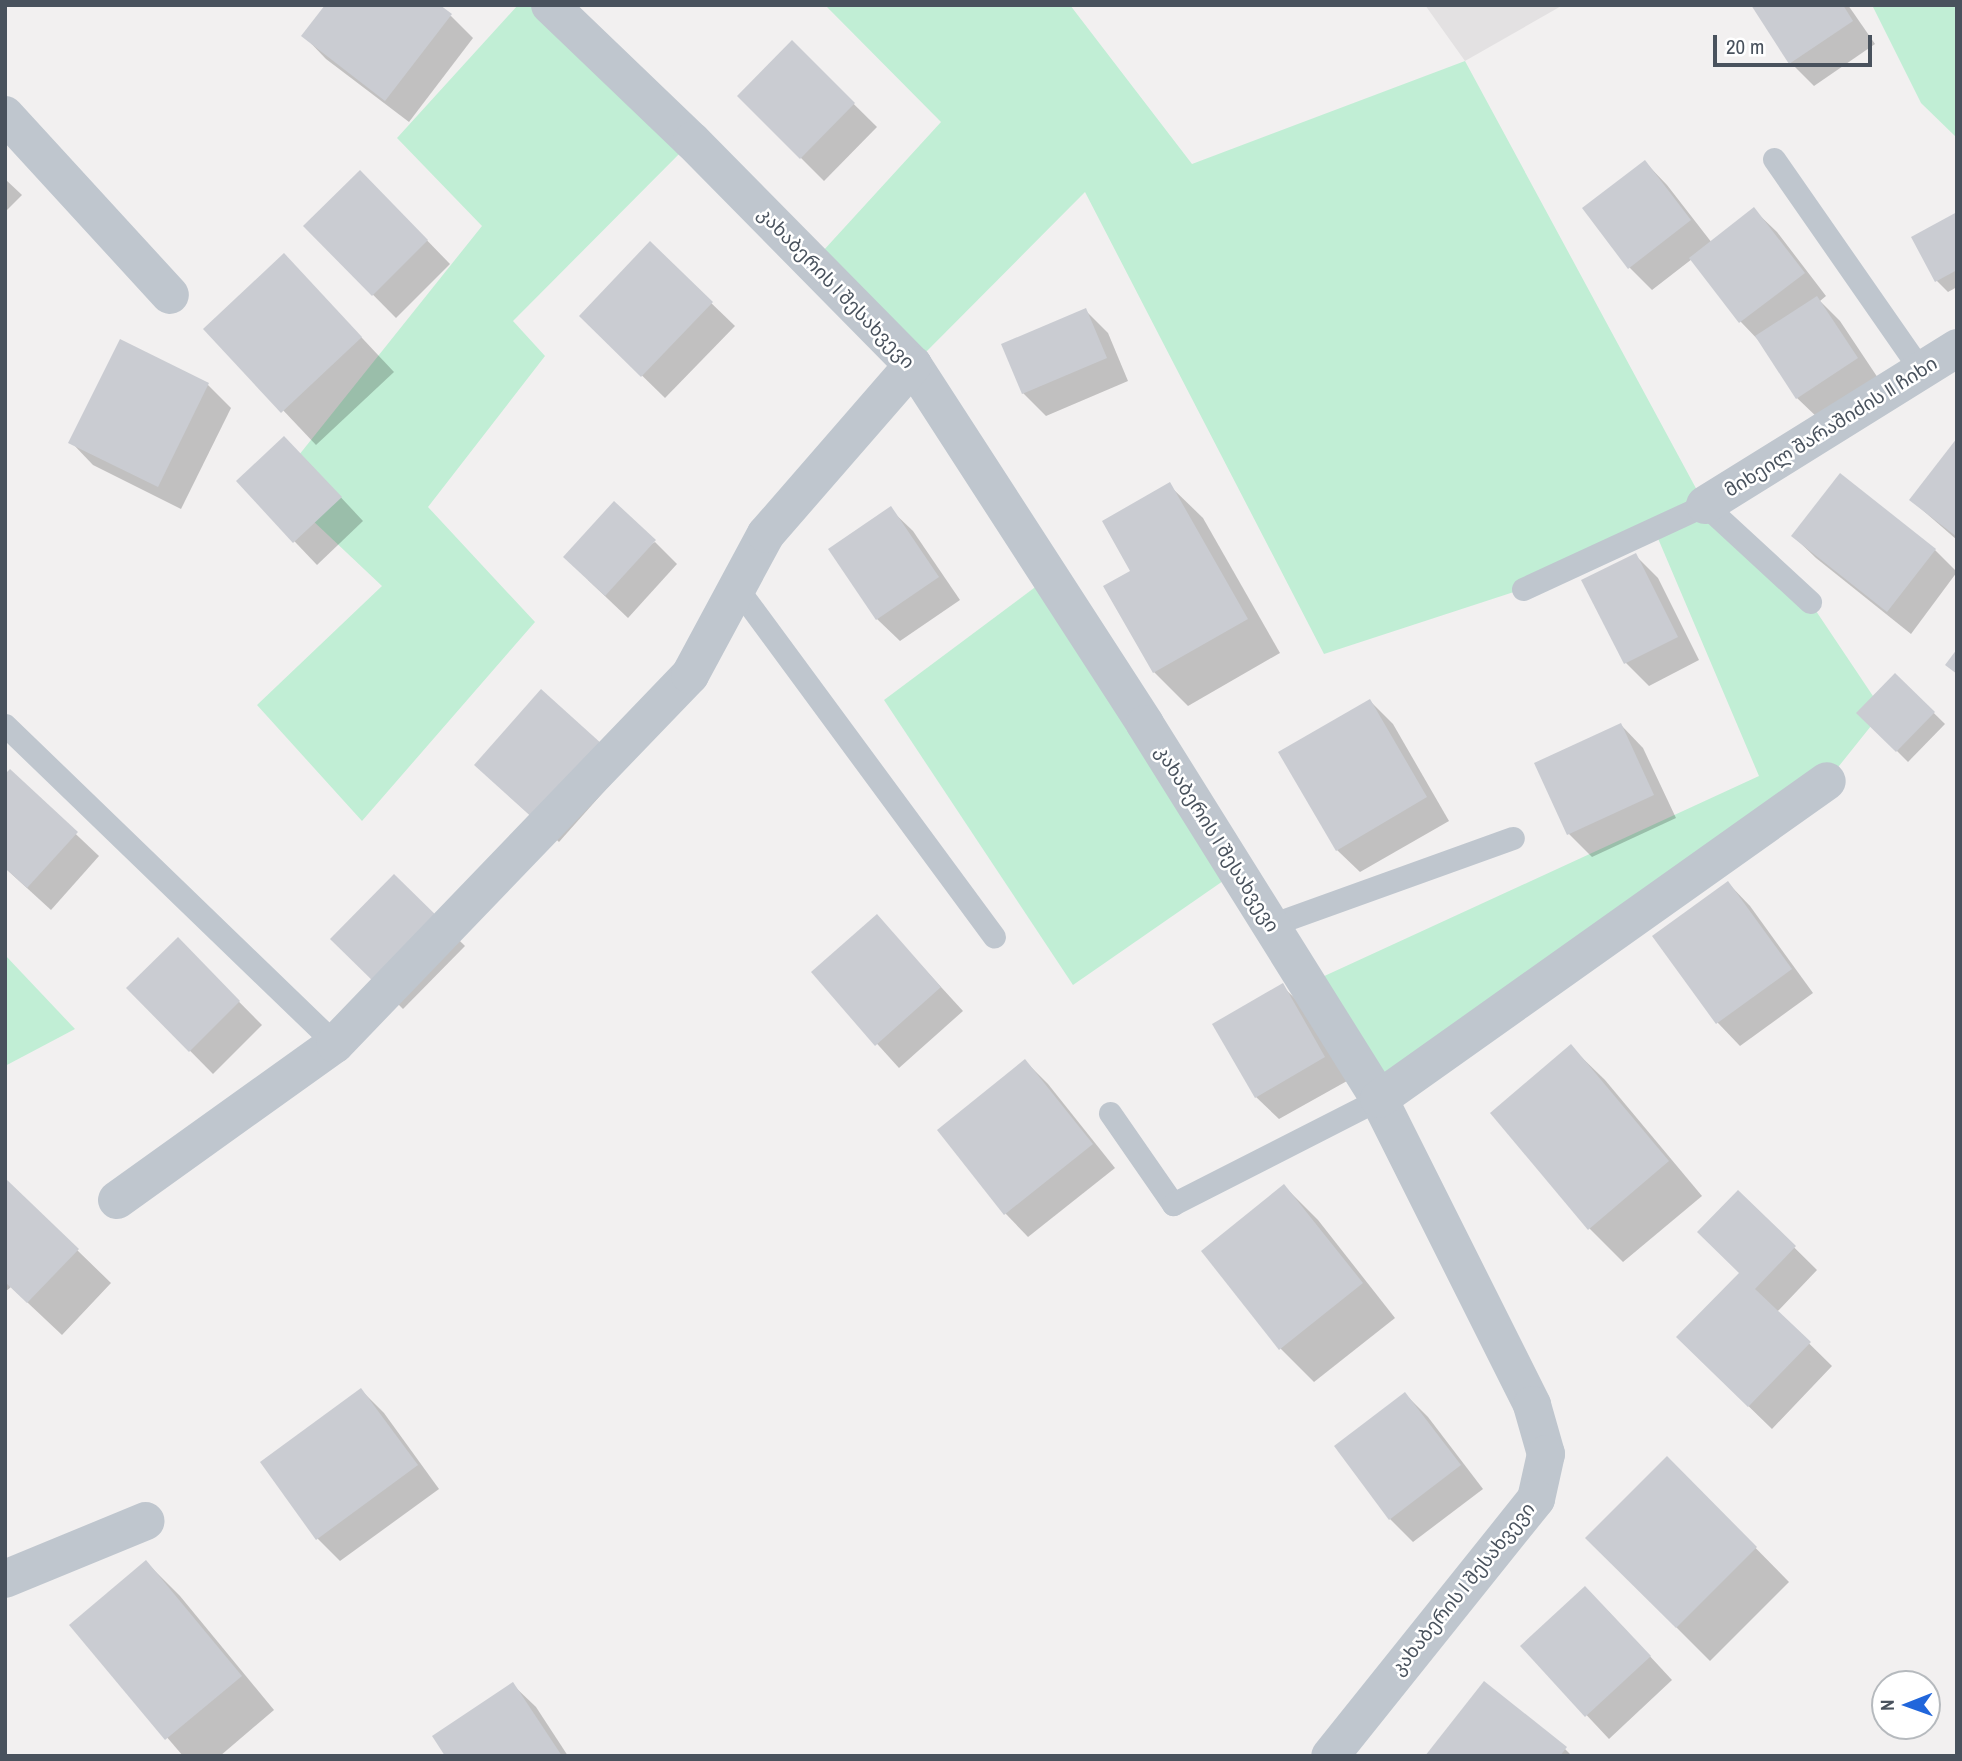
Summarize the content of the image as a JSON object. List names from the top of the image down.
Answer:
{
  "streets": {
    "street": ["კახაბერის I შესახვევი", "მიხეილ შარაშიძის II ჩიხი"]
  },
  "scale_bar": "20 m",
  "north": "left"
}
